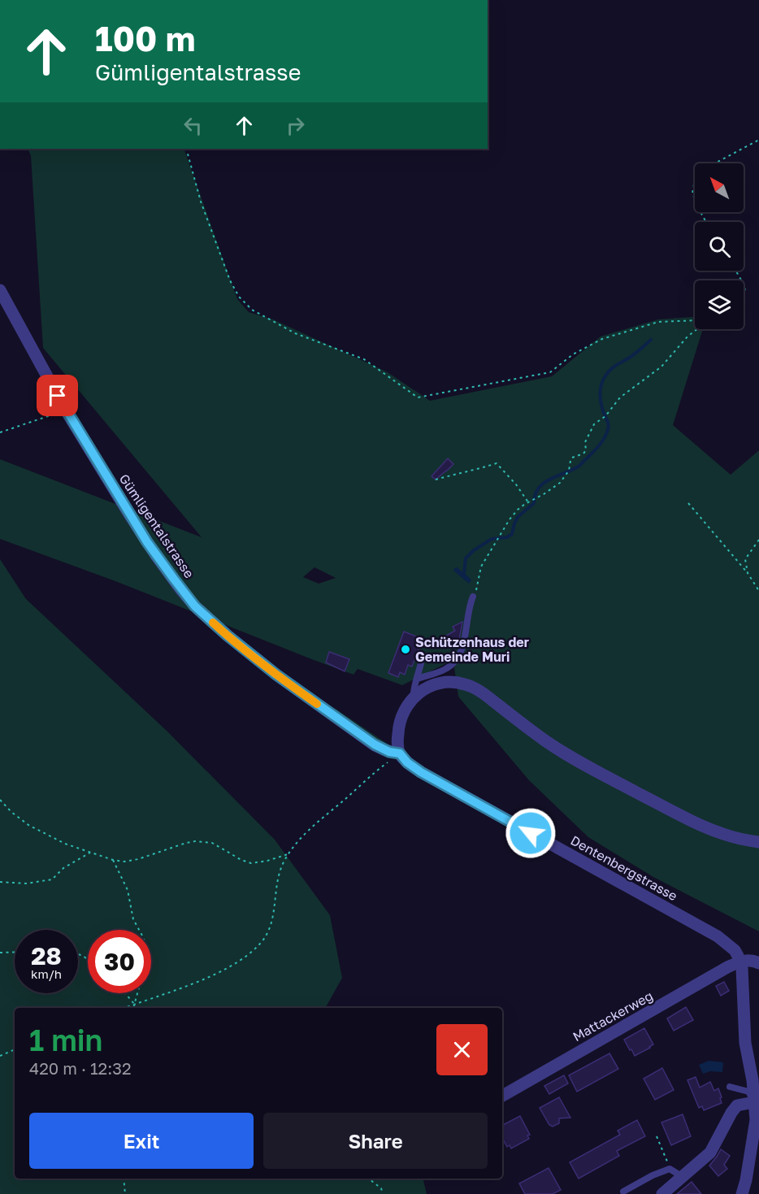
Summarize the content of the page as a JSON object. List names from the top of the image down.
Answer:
{
  "streets": {
    "street": ["Gümligentalstrasse", "Dentenbergstrasse", "Mattackerweg"]
  },
  "crossings": [
    ["Gümligentalstrasse", "Dentenbergstrasse"],
    ["Dentenbergstrasse", "Mattackerweg"]
  ],
  "places": ["Schützenhaus der Gemeinde Muri"],
  "north": "top left",
  "page": {
    "turn": ["100 m", "Gümligentalstrasse"],
    "speed": "28 km/h",
    "limit": "30",
    "heading": ["1 min", "420 m · 12:32"],
    "buttons": ["Exit", "Share"]
  }
}
